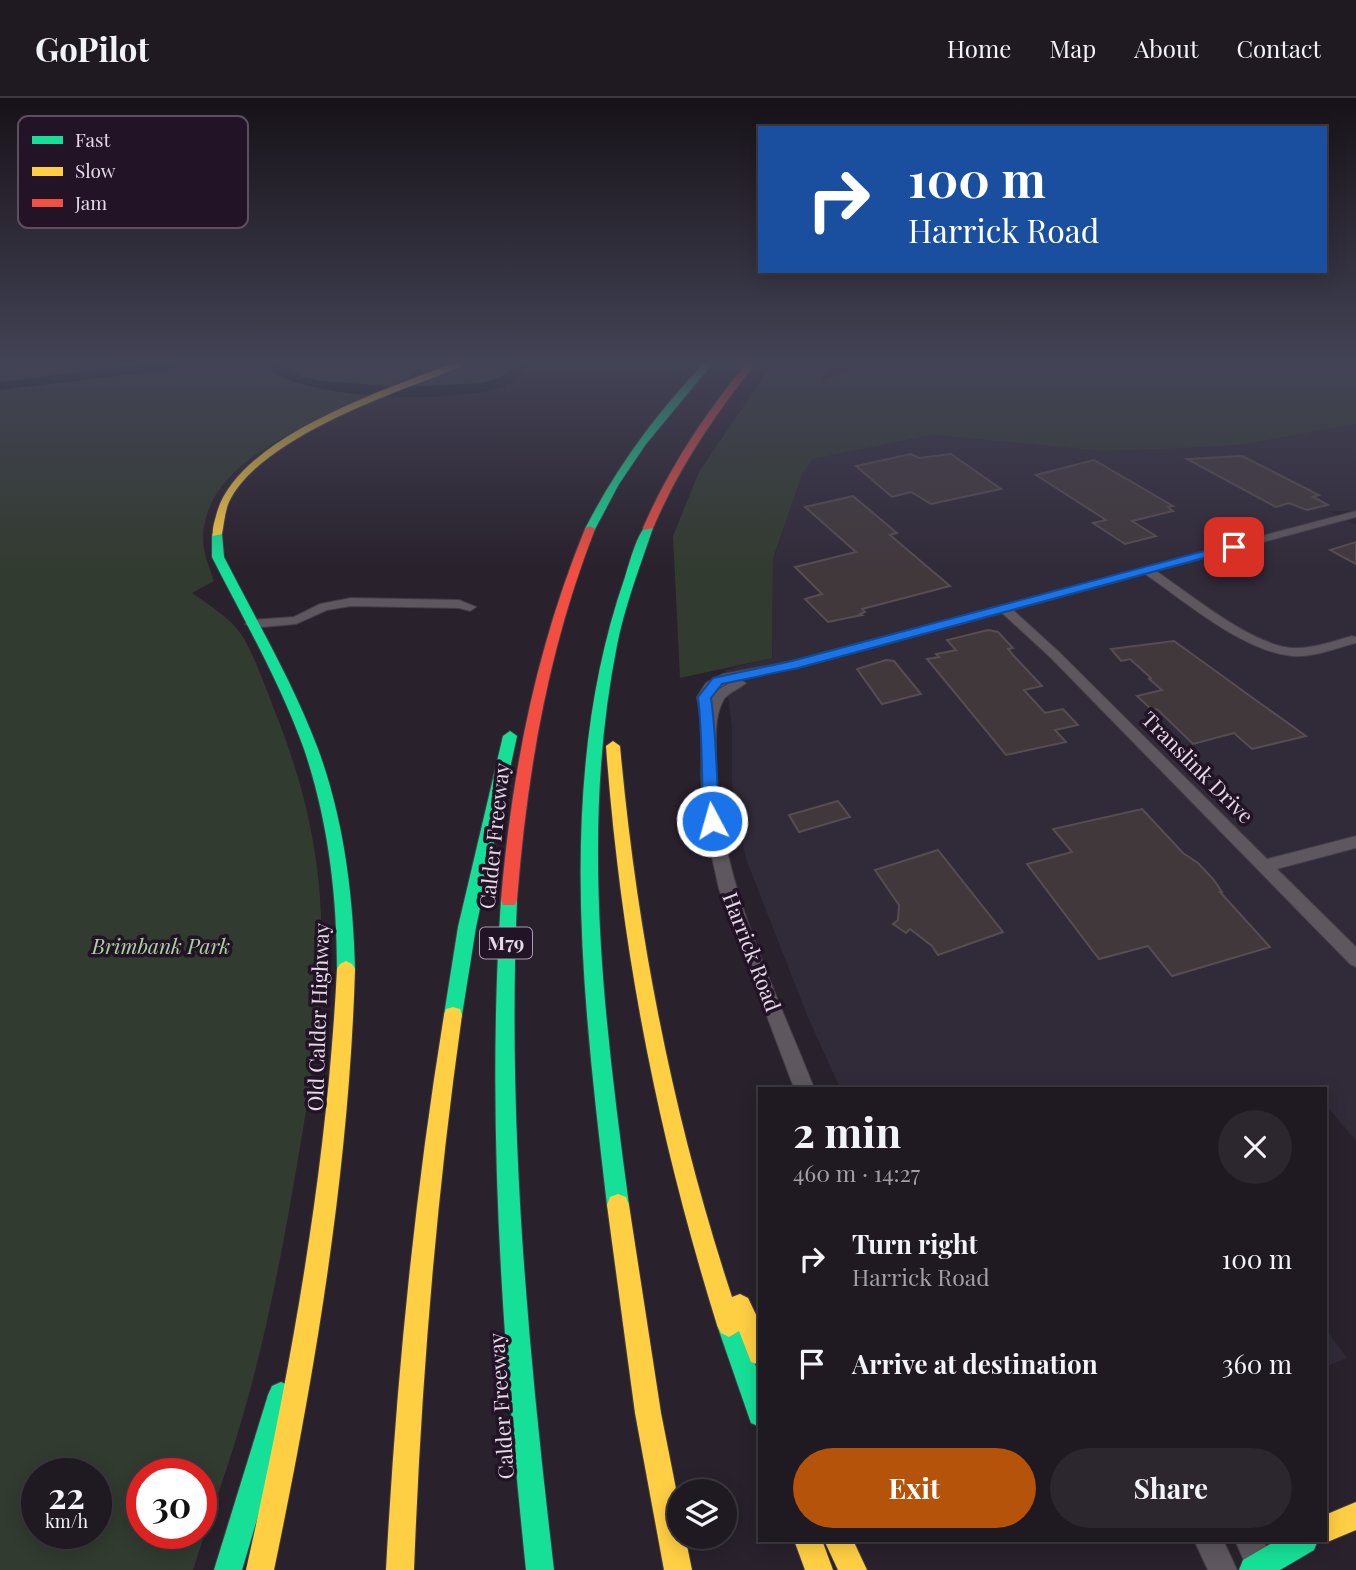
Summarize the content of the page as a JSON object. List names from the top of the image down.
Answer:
{
  "streets": {
    "main road": ["Calder Freeway", "M79", "Old Calder Highway"],
    "street": ["Translink Drive", "Harrick Road"]
  },
  "crossings": [
    ["Translink Drive", "Harrick Road"]
  ],
  "parks": ["Brimbank Park"],
  "legend": ["Fast", "Slow", "Jam"],
  "page": {
    "header": "GoPilot",
    "nav": [
      "Home",
      "Map",
      "About",
      "Contact"
    ],
    "turn": ["100 m", "Harrick Road"],
    "heading": ["2 min", "460 m · 14:27"],
    "list": [
      {
        "name": "Turn right",
        "note": "Harrick Road",
        "value": "100 m"
      },
      {
        "name": "Arrive at destination",
        "value": "360 m"
      }
    ],
    "buttons": ["Exit", "Share"],
    "speed": "22 km/h",
    "limit": "30"
  }
}
